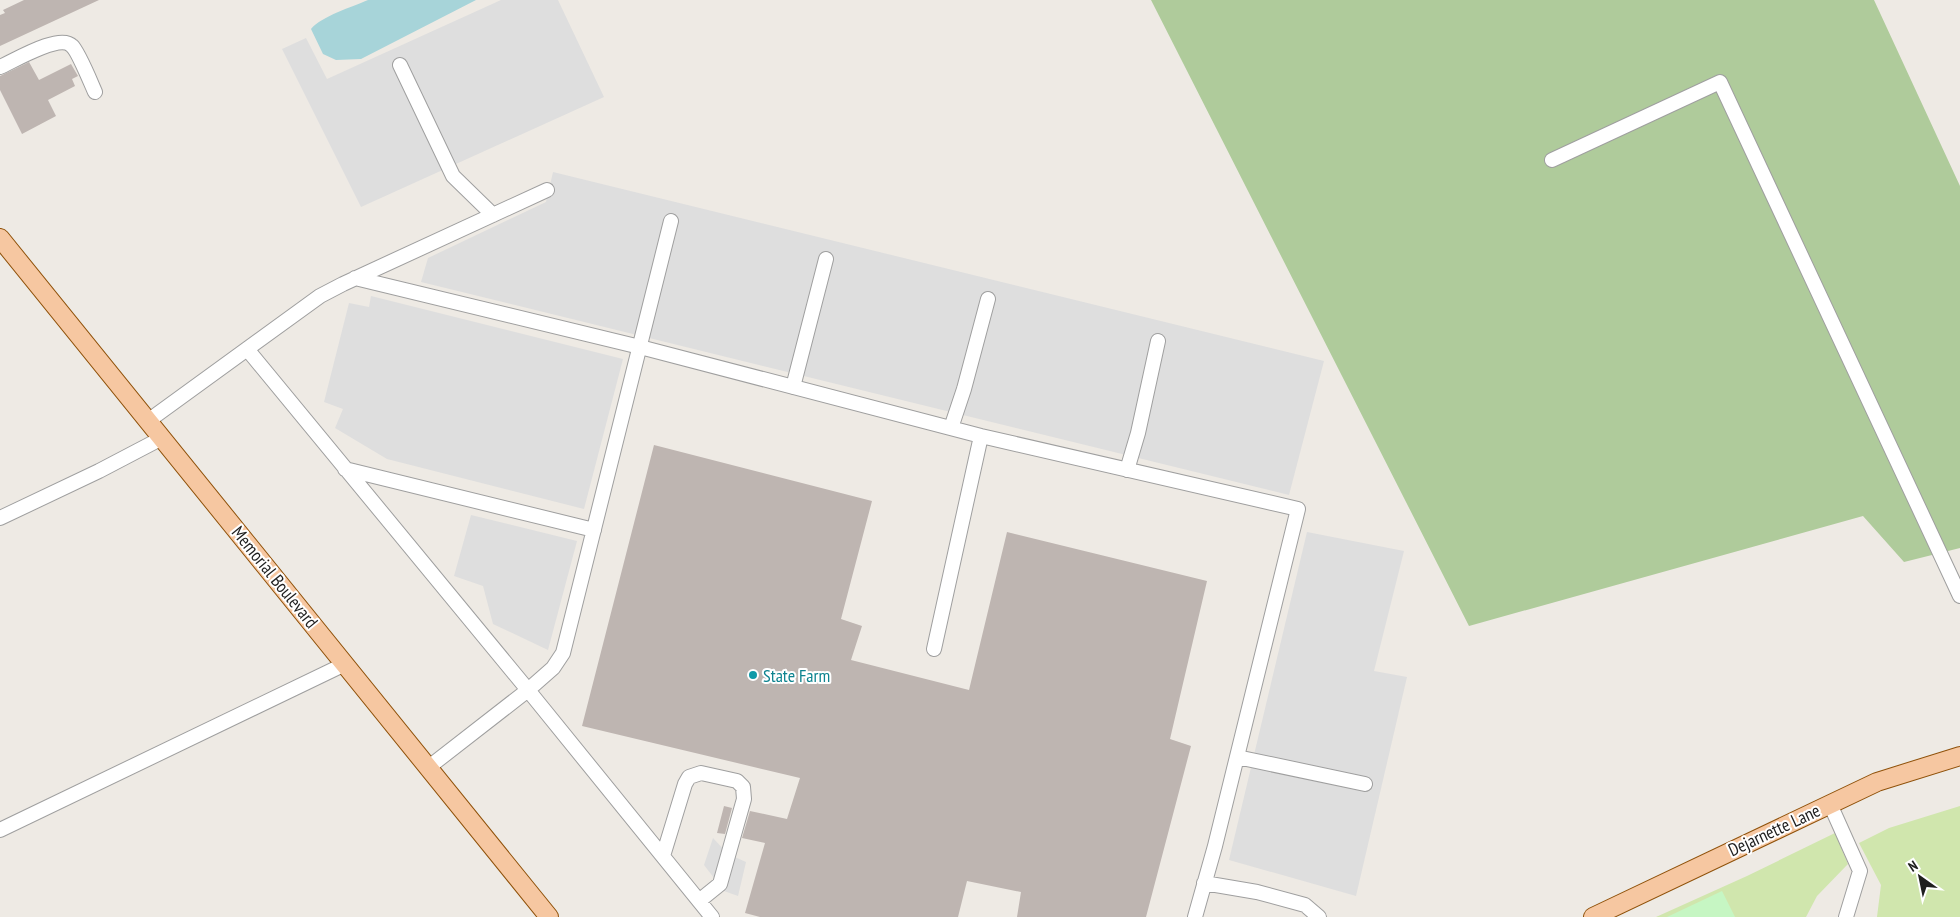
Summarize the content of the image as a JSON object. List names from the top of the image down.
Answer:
{
  "streets": {
    "main road": ["Memorial Boulevard", "Dejarnette Lane"]
  },
  "places": ["State Farm"],
  "north": "top left"
}
